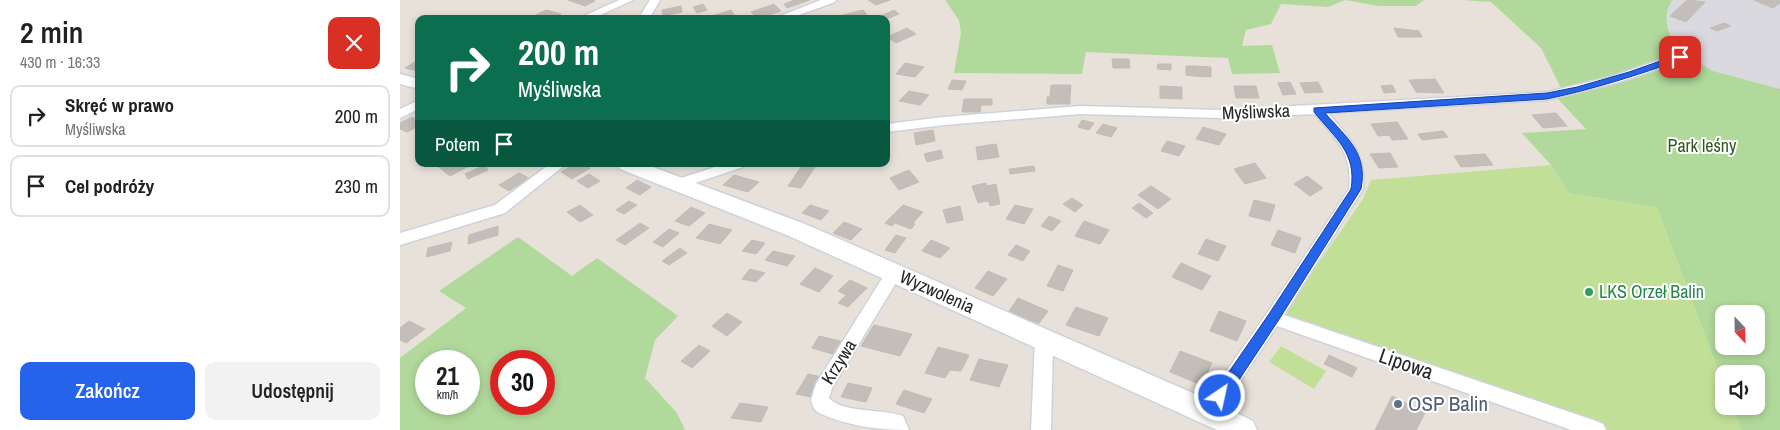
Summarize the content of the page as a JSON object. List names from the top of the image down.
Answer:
{
  "streets": {
    "street": [
      "Myśliwska",
      "Wyzwolenia",
      "Krzywa",
      "Lipowa"
    ]
  },
  "crossings": [
    ["Wyzwolenia", "Krzywa"]
  ],
  "parks": ["Park leśny"],
  "places": ["LKS Orzeł Balin", "OSP Balin"],
  "north": "bottom",
  "page": {
    "heading": ["2 min", "430 m · 16:33"],
    "turn": ["200 m", "Myśliwska"],
    "list": [
      {
        "name": "Skręć w prawo",
        "note": "Myśliwska",
        "value": "200 m"
      },
      {
        "name": "Cel podróży",
        "value": "230 m"
      }
    ],
    "then": "Potem",
    "speed": "21 km/h",
    "limit": "30",
    "buttons": ["Zakończ", "Udostępnij"]
  }
}
